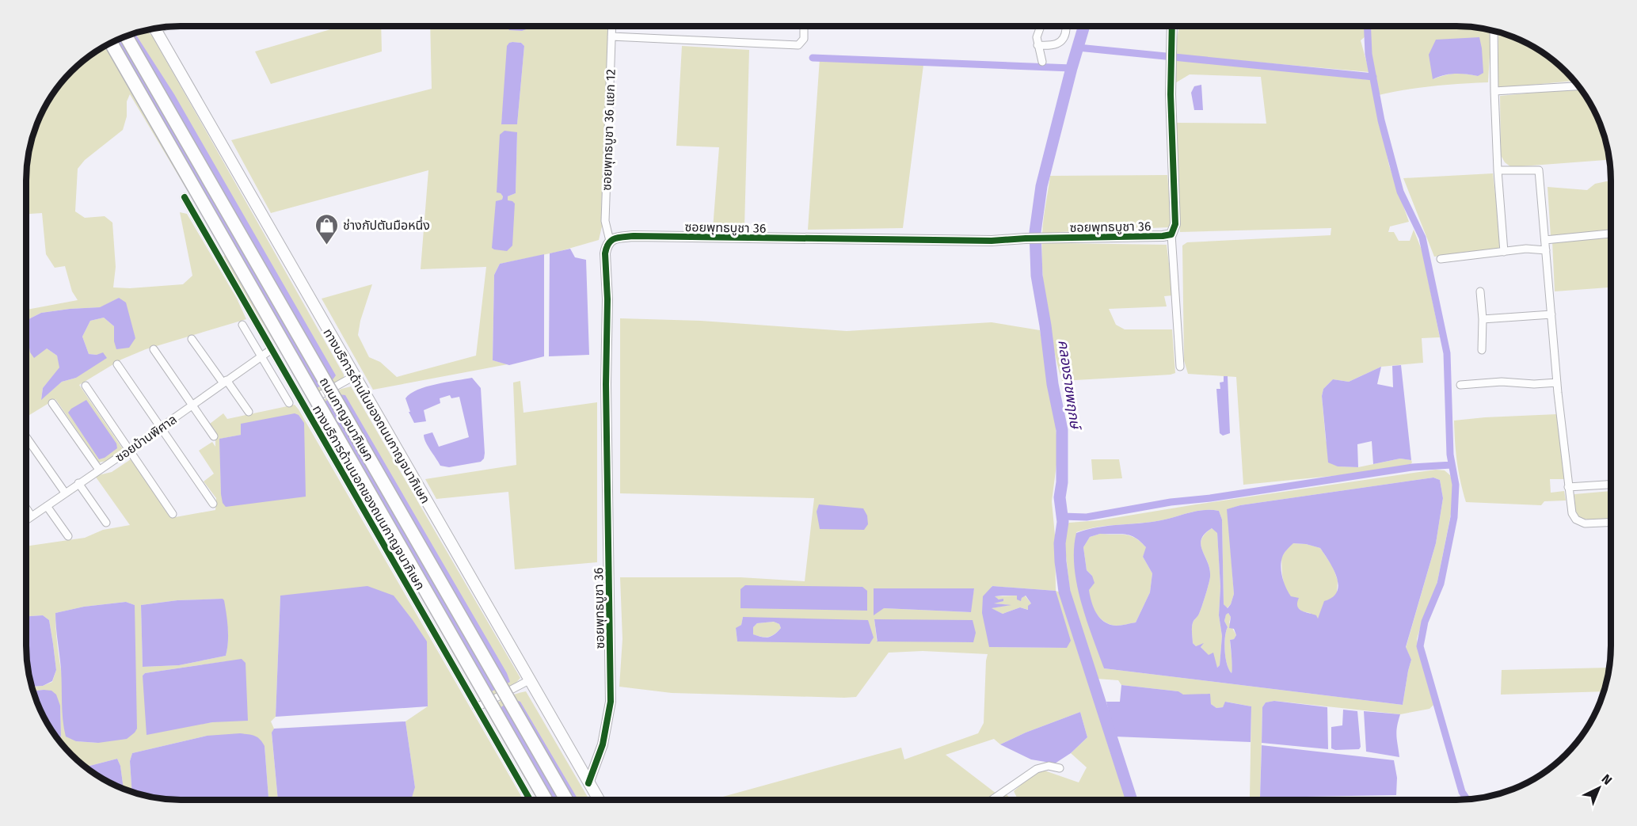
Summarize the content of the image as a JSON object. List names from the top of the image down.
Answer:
{
  "streets": {
    "highway": ["ถนนกาญจนาภิเษก"],
    "main road": ["ทางบริการด้านในของถนนกาญจนาภิเษก"],
    "street": [
      "ซอยพุทธบูชา 36 แยก 12",
      "ซอยพุทธบูชา 36",
      "ซอยบ้านพิศาล",
      "ทางบริการด้านนอกของถนนกาญจนาภิเษก"
    ]
  },
  "crossings": [
    ["ซอยพุทธบูชา 36 แยก 12", "ซอยพุทธบูชา 36"],
    ["ซอยพุทธบูชา 36", "ทางบริการด้านในของถนนกาญจนาภิเษก"],
    ["ซอยบ้านพิศาล", "ทางบริการด้านนอกของถนนกาญจนาภิเษก"]
  ],
  "water": ["คลองราชพฤกษ์"],
  "places": {
    "shop": ["ช่างกัปตันมือหนึ่ง"]
  },
  "north": "top right"
}
